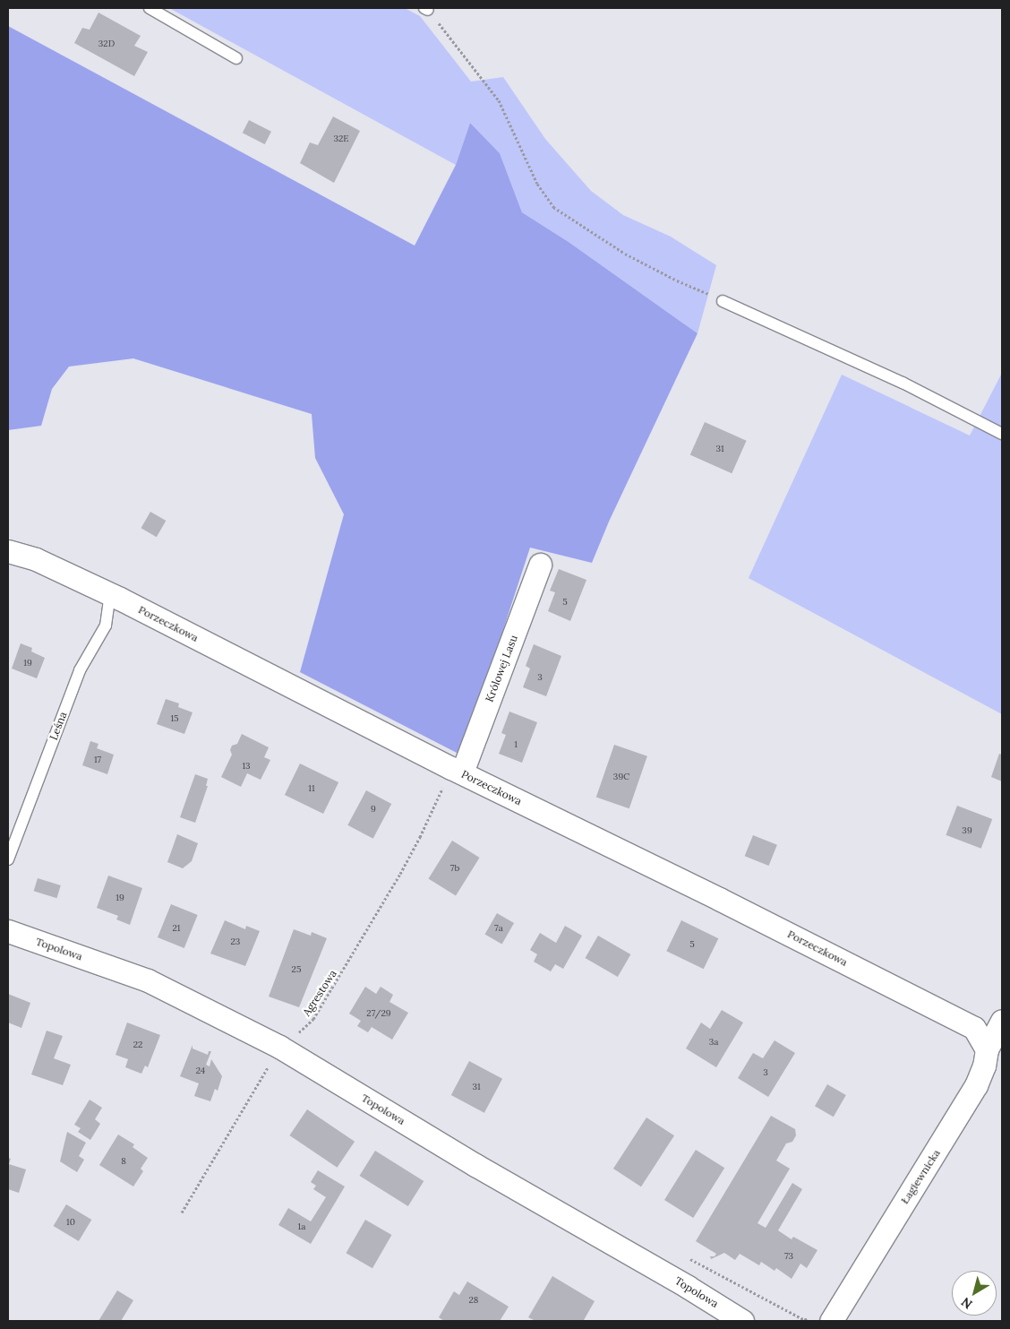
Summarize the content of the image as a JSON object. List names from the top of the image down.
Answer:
{
  "streets": {
    "street": [
      "Porzeczkowa",
      "Królowej Lasu",
      "Topolowa",
      "Łagiewnicka"
    ],
    "lane": ["Leśna"],
    "path": ["Agrestowa"]
  },
  "crossings": [
    ["Porzeczkowa", "Królowej Lasu"],
    ["Porzeczkowa", "Leśna"],
    ["Porzeczkowa", "Agrestowa"],
    ["Porzeczkowa", "Łagiewnicka"],
    ["Królowej Lasu", "Agrestowa"],
    ["Topolowa", "Agrestowa"]
  ],
  "house_numbers": [
    "32D",
    "32E",
    "31",
    "5",
    "19",
    "3",
    "15",
    "1",
    "17",
    "13",
    "39C",
    "11",
    "9",
    "39",
    "7b",
    "19",
    "21",
    "7a",
    "23",
    "5",
    "25",
    "27/29",
    "3a",
    "22",
    "24",
    "3",
    "31",
    "8",
    "10",
    "1a",
    "73",
    "28"
  ],
  "north": "bottom left"
}
